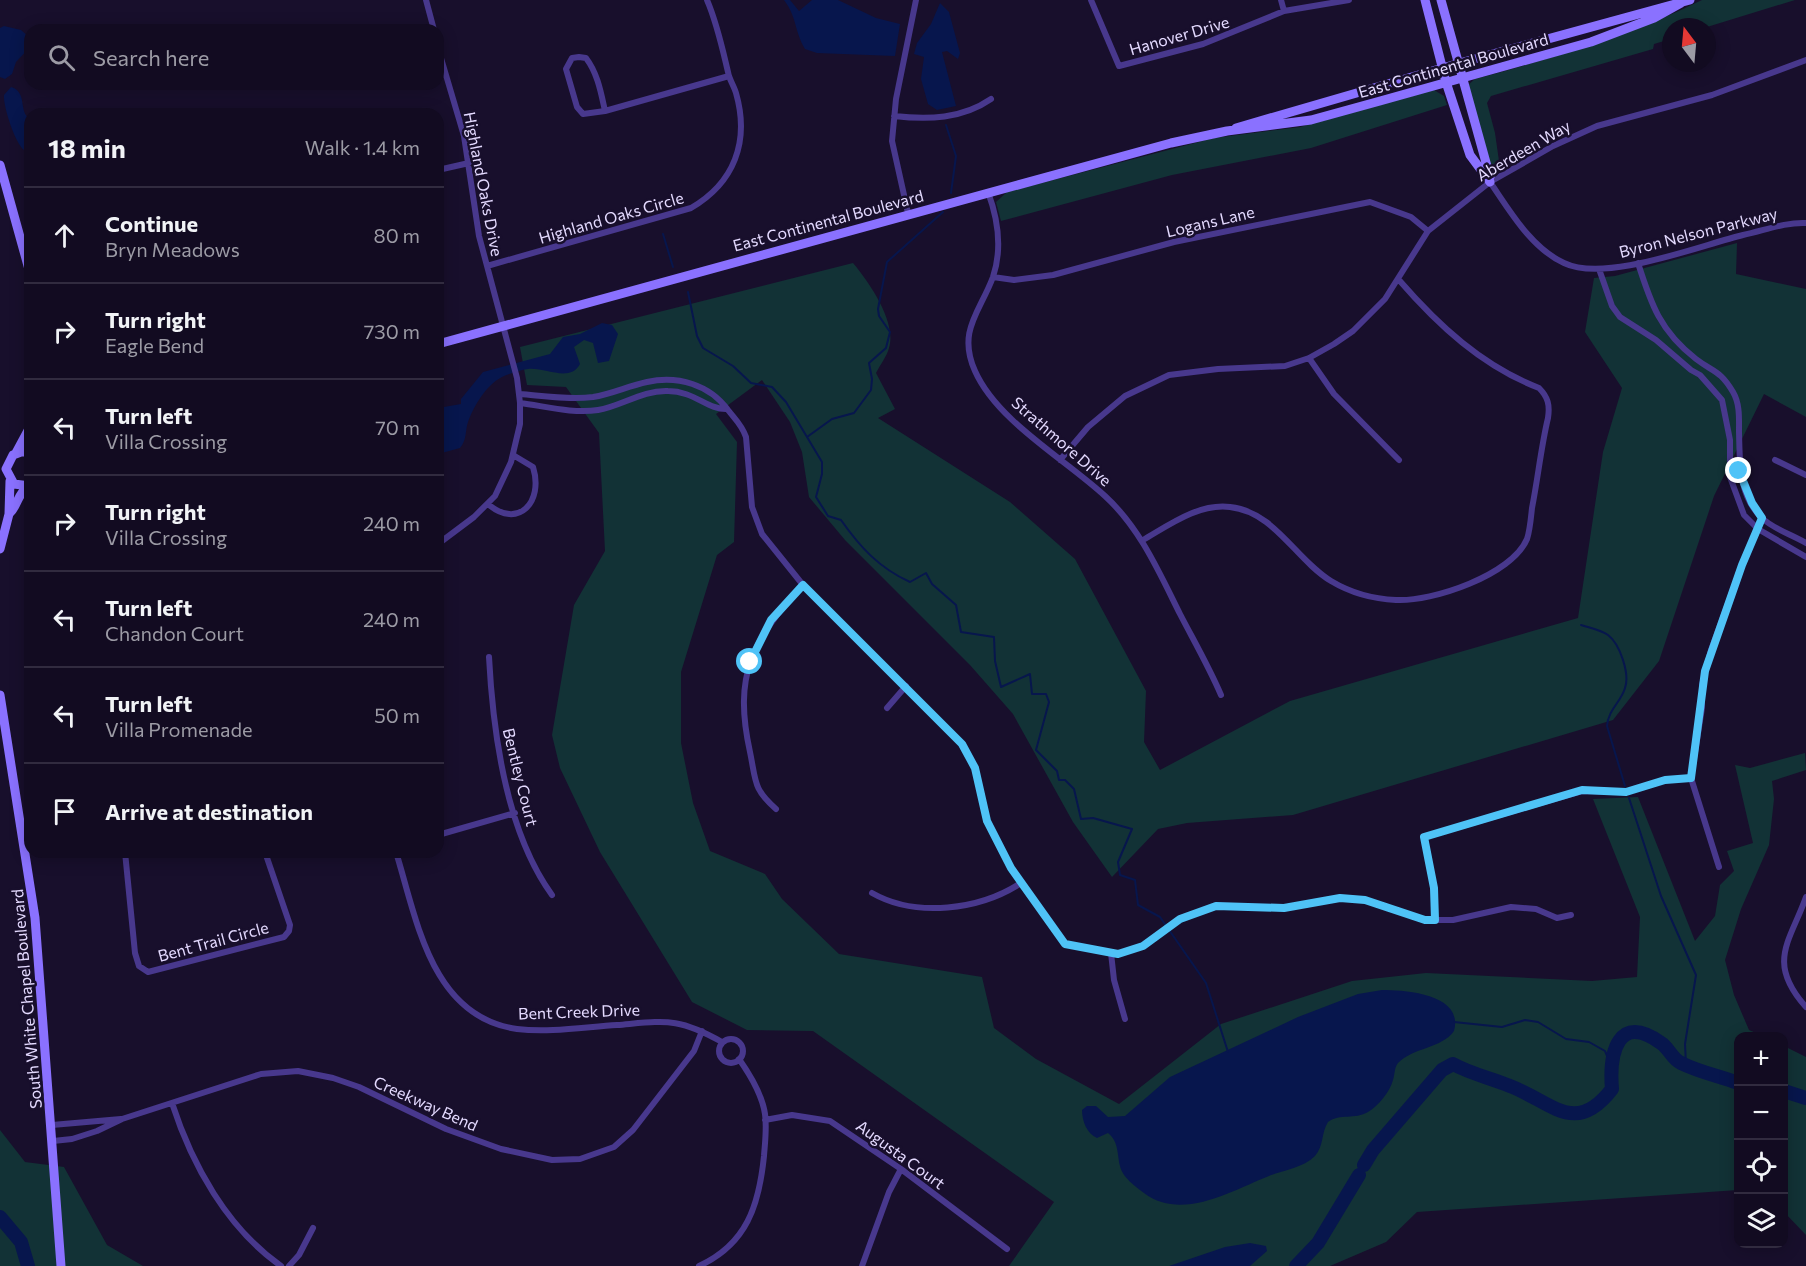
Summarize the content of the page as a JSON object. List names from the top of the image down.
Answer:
{
  "streets": {
    "main road": ["East Continental Boulevard", "Byron Nelson Parkway", "South White Chapel Boulevard"],
    "street": [
      "Hanover Drive",
      "Aberdeen Way",
      "Highland Oaks Drive",
      "Highland Oaks Circle",
      "Logans Lane",
      "Strathmore Drive",
      "Bentley Court",
      "Bent Trail Circle",
      "Bent Creek Drive",
      "Creekway Bend",
      "Augusta Court"
    ]
  },
  "crossings": [
    ["East Continental Boulevard", "Highland Oaks Drive"],
    ["East Continental Boulevard", "Byron Nelson Parkway"],
    ["East Continental Boulevard", "Strathmore Drive"],
    ["Aberdeen Way", "Logans Lane"],
    ["Aberdeen Way", "Byron Nelson Parkway"],
    ["Aberdeen Way", "Strathmore Drive"],
    ["Highland Oaks Drive", "Highland Oaks Circle"],
    ["Logans Lane", "Strathmore Drive"],
    ["South White Chapel Boulevard", "Creekway Bend"],
    ["Bent Creek Drive", "Creekway Bend"]
  ],
  "north": "top",
  "page": {
    "search": "Search here",
    "heading": ["18 min", "Walk · 1.4 km"],
    "list": [
      ["Continue", "Bryn Meadows", "80 m"],
      ["Turn right", "Eagle Bend", "730 m"],
      ["Turn left", "Villa Crossing", "70 m"],
      ["Turn right", "Villa Crossing", "240 m"],
      ["Turn left", "Chandon Court", "240 m"],
      ["Turn left", "Villa Promenade", "50 m"],
      "Arrive at destination"
    ],
    "map_buttons": ["+", "−"]
  }
}
